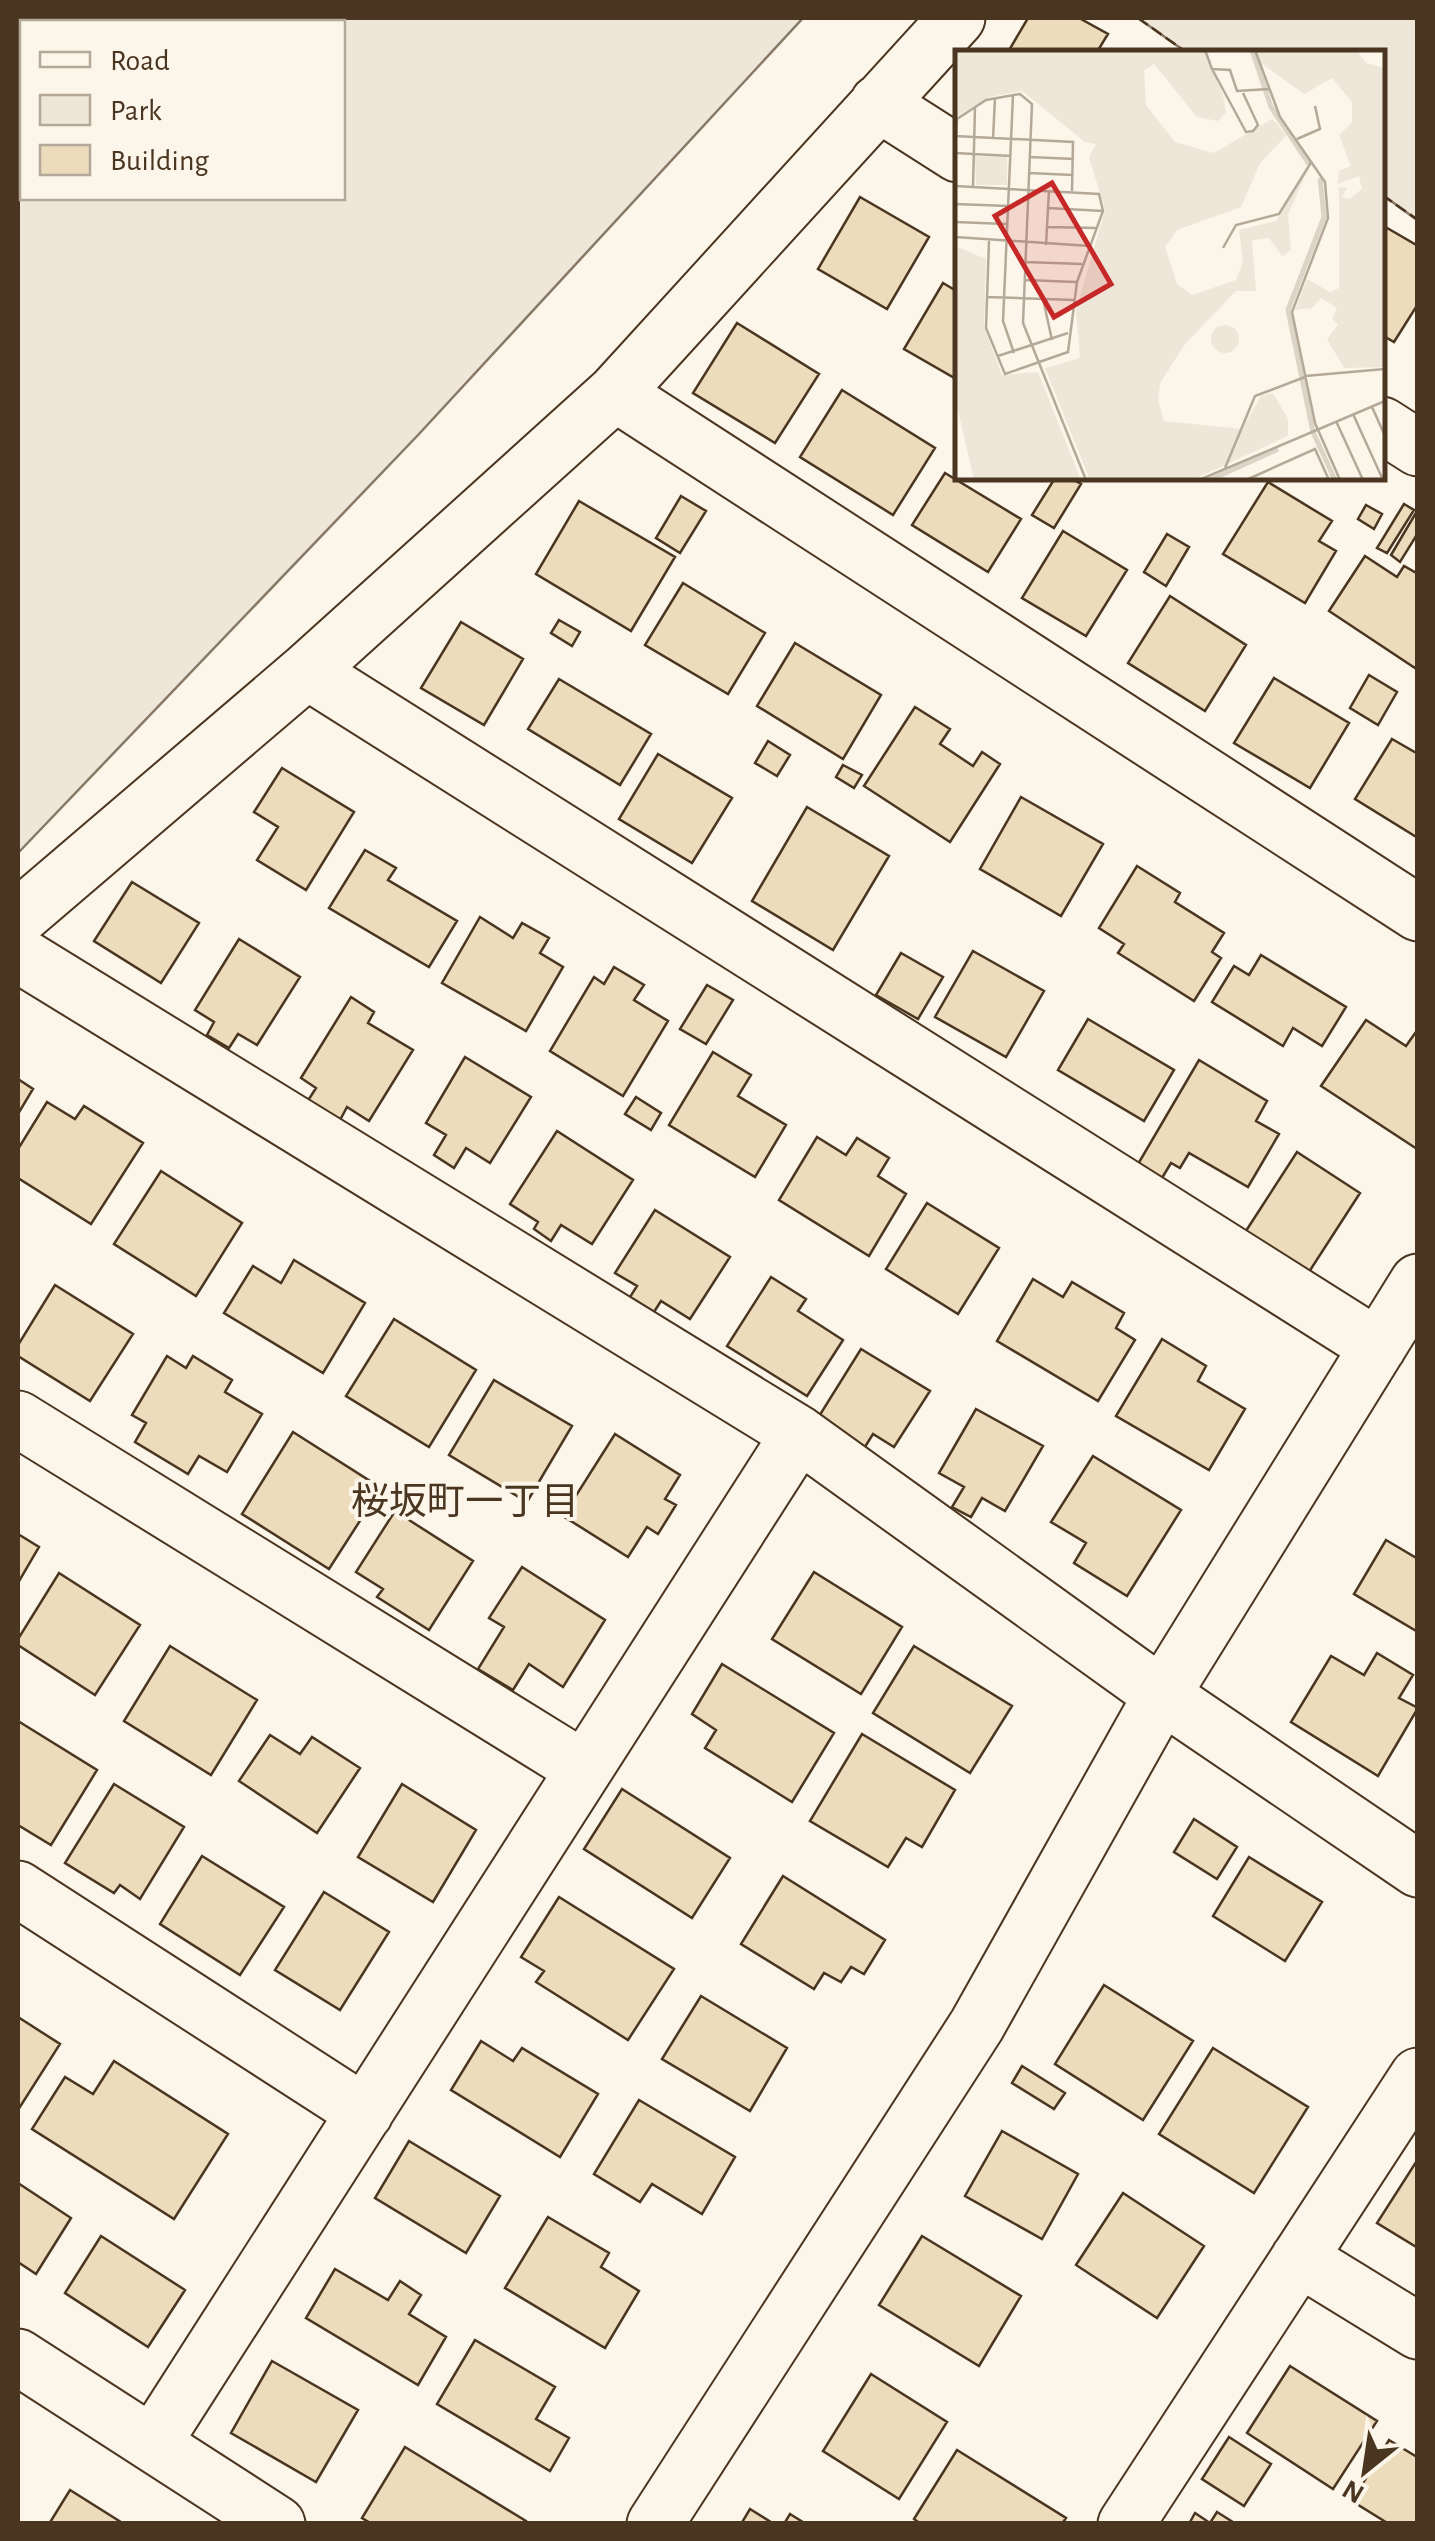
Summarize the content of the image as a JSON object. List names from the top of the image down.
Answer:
{
  "districts": ["桜坂町一丁目"],
  "legend": ["Road", "Park", "Building"],
  "north": "bottom left"
}
